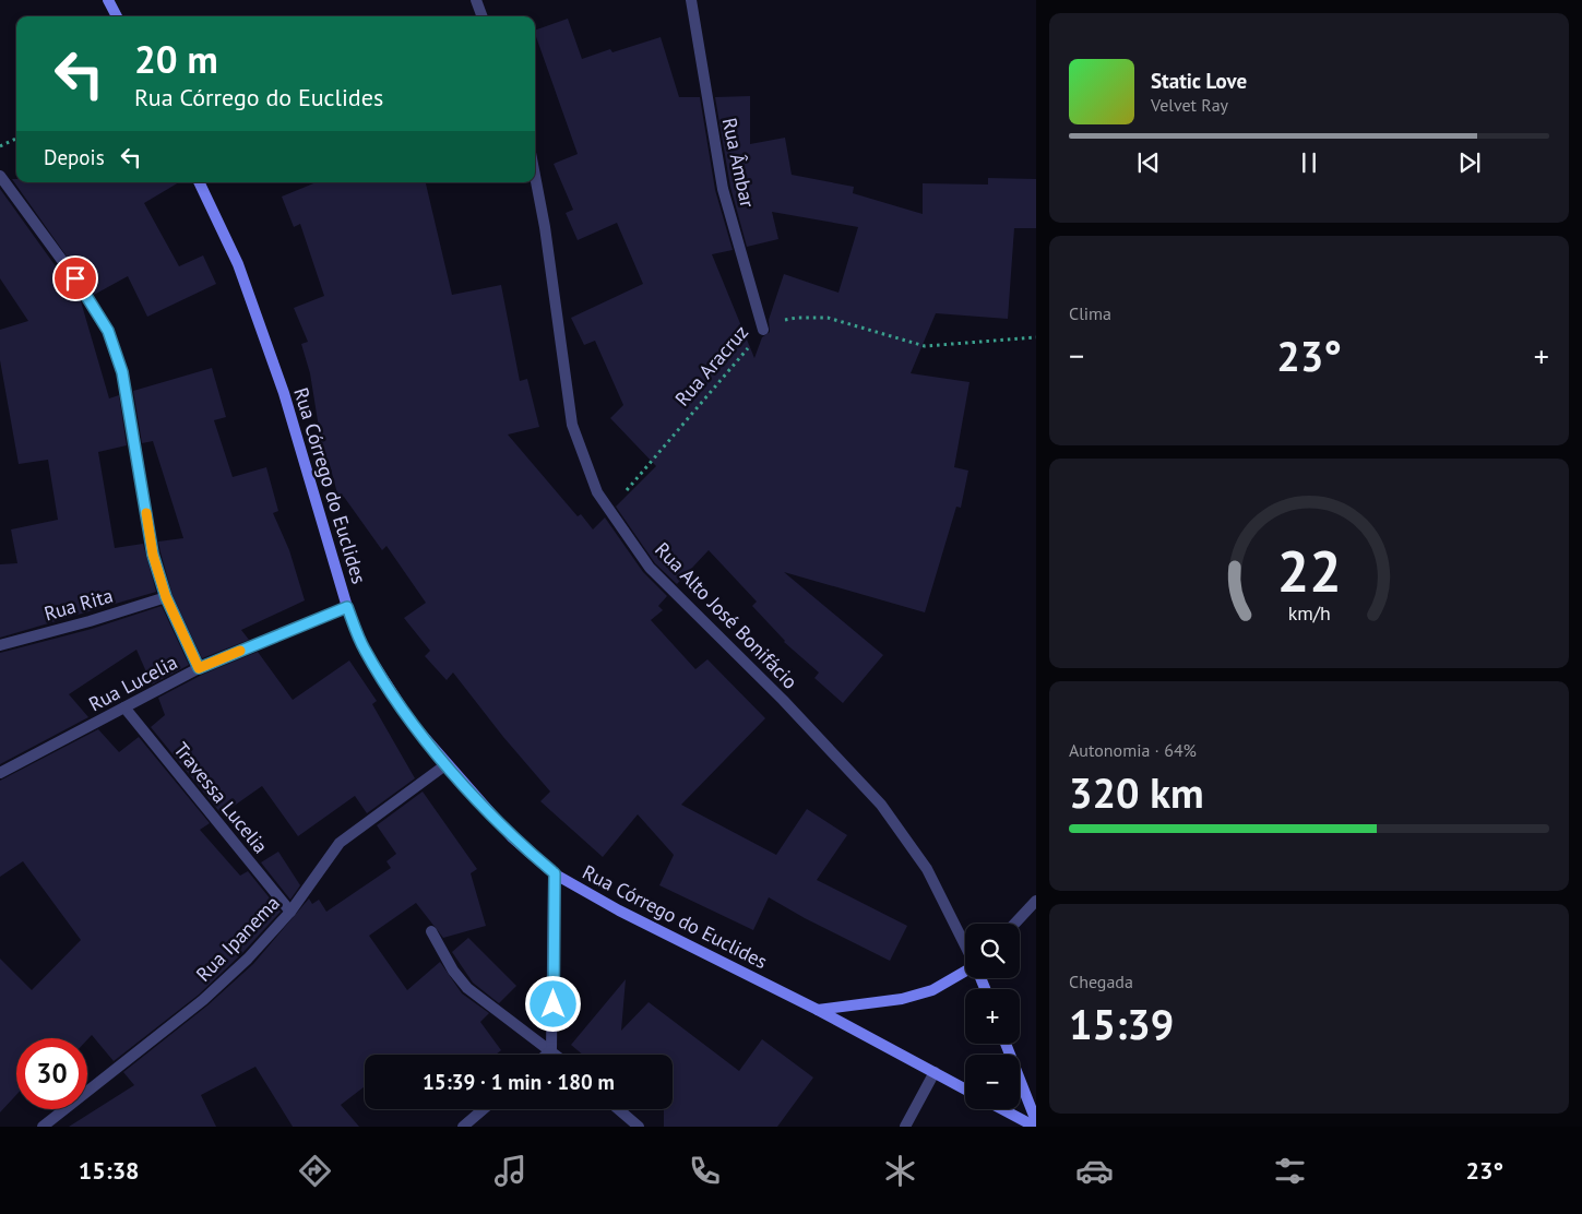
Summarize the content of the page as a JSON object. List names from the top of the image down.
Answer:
{
  "streets": {
    "main road": ["Rua Córrego do Euclides"],
    "street": [
      "Rua Âmbar",
      "Rua Rita",
      "Rua Alto José Bonifácio",
      "Rua Lucelia",
      "Travessa Lucelia",
      "Rua Ipanema"
    ],
    "path": ["Rua Aracruz"]
  },
  "crossings": [
    ["Rua Âmbar", "Rua Aracruz"],
    ["Rua Aracruz", "Rua Alto José Bonifácio"],
    ["Rua Córrego do Euclides", "Rua Lucelia"],
    ["Rua Córrego do Euclides", "Rua Ipanema"],
    ["Rua Lucelia", "Travessa Lucelia"],
    ["Travessa Lucelia", "Rua Ipanema"]
  ],
  "page": {
    "turn": ["20 m", "Rua Córrego do Euclides"],
    "song": ["Static Love", "Velvet Ray"],
    "then": "Depois",
    "tile": [
      "Clima",
      ["Autonomia · 64%", "320 km"],
      ["Chegada", "15:39"]
    ],
    "heat": ["−", "23°", "+"],
    "map_buttons": ["+", "−"],
    "limit": "30",
    "trip": "15:39 · 1 min · 180 m",
    "tabs": ["15:38", "23°"],
    "gauge": ["22", "km/h"]
  }
}
